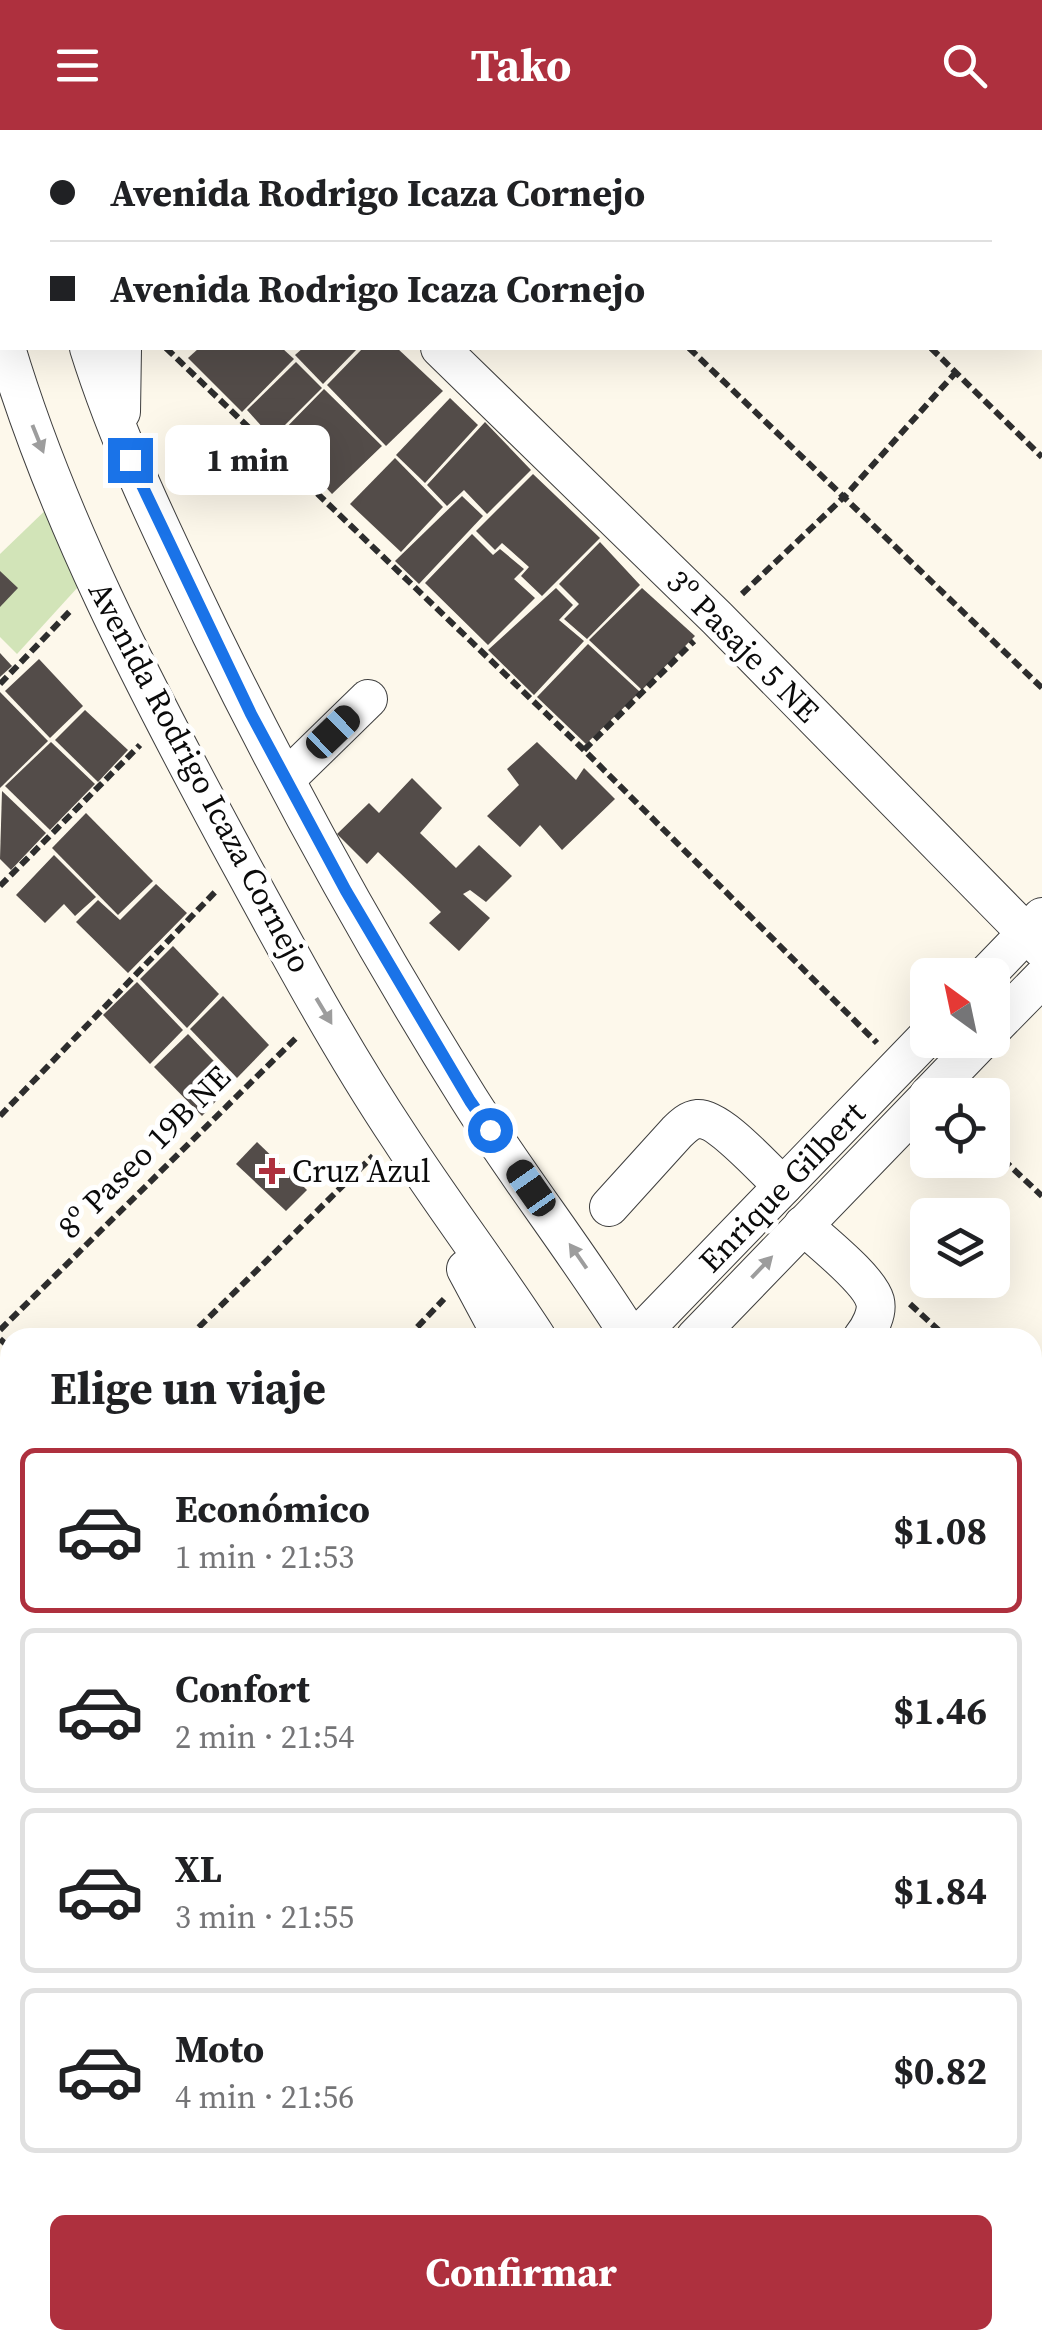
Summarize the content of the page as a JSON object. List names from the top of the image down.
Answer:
{
  "streets": {
    "street": ["3º Pasaje 5 NE", "Avenida Rodrigo Icaza Cornejo", "Enrique Gilbert"],
    "path": ["8º Paseo 19B NE"]
  },
  "crossings": [
    ["Avenida Rodrigo Icaza Cornejo", "8º Paseo 19B NE"]
  ],
  "places": {
    "health": ["Cruz Azul"]
  },
  "north": "top left",
  "page": {
    "header": "Tako",
    "banner": ["Avenida Rodrigo Icaza Cornejo", "Avenida Rodrigo Icaza Cornejo"],
    "bubble": "1 min",
    "heading": "Elige un viaje",
    "list": [
      {
        "name": "Económico",
        "note": "1 min · 21:53",
        "value": "$1.08"
      },
      {
        "name": "Confort",
        "note": "2 min · 21:54",
        "value": "$1.46"
      },
      {
        "name": "XL",
        "note": "3 min · 21:55",
        "value": "$1.84"
      },
      {
        "name": "Moto",
        "note": "4 min · 21:56",
        "value": "$0.82"
      }
    ],
    "buttons": "Confirmar"
  }
}
